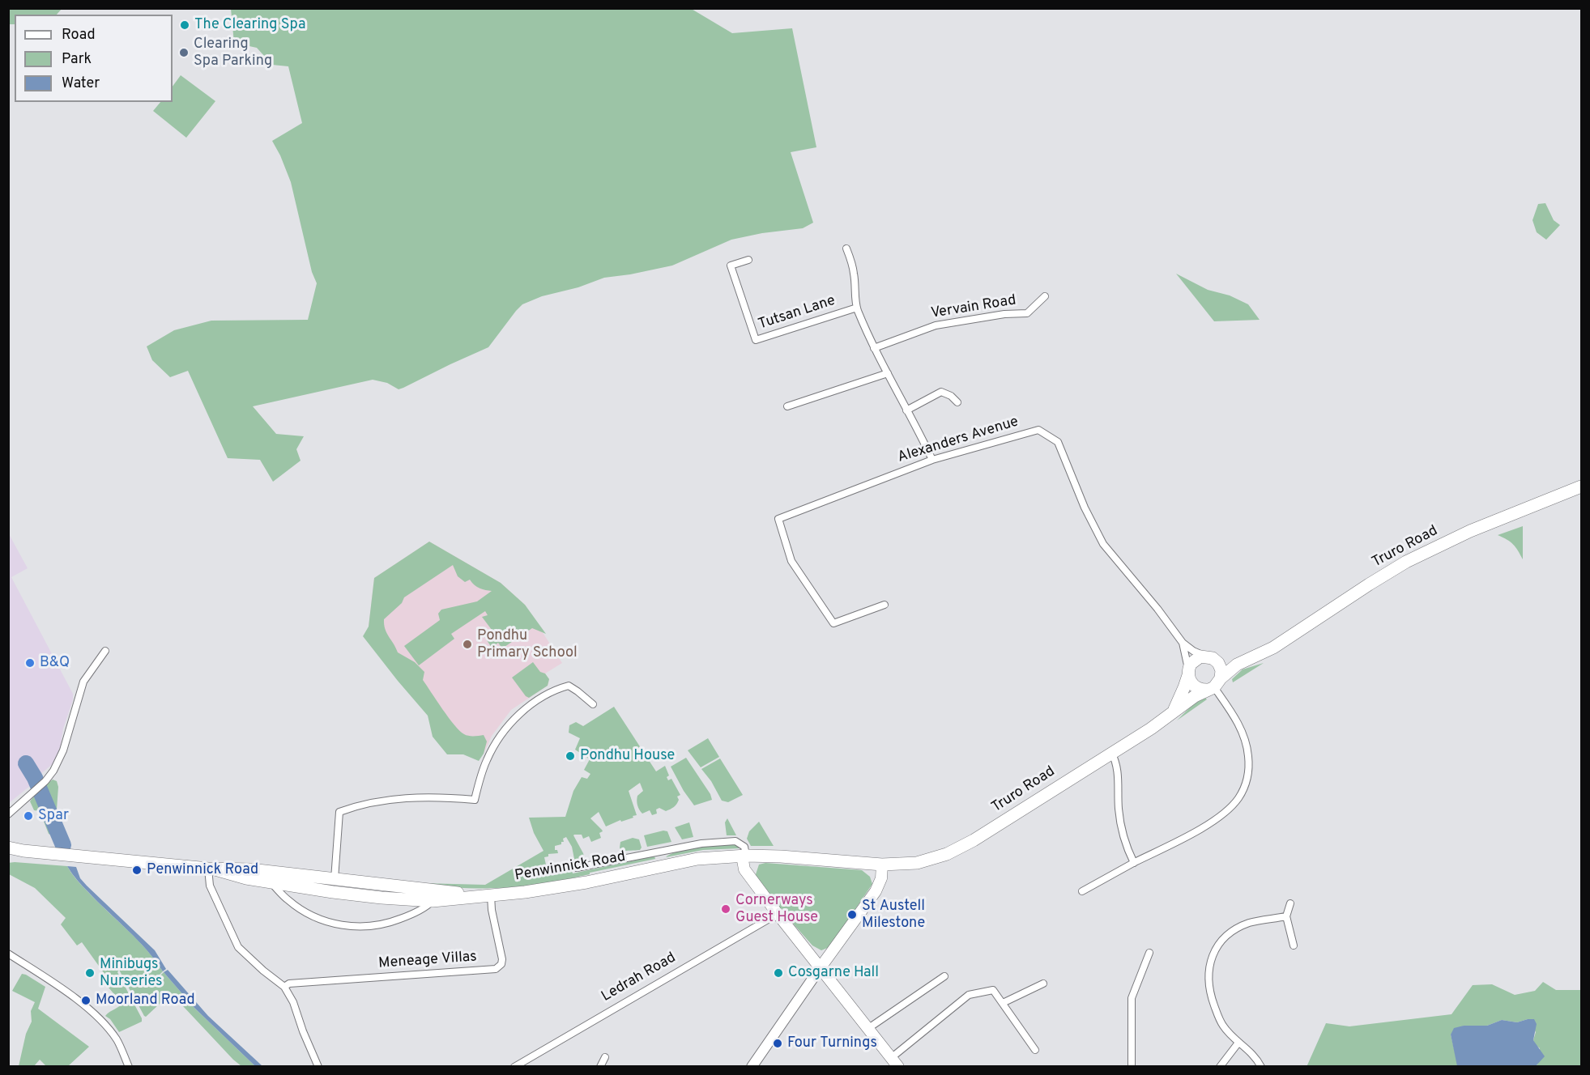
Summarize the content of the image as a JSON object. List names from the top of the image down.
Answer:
{
  "streets": {
    "highway": ["Truro Road", "Penwinnick Road"],
    "street": [
      "Vervain Road",
      "Tutsan Lane",
      "Alexanders Avenue",
      "Meneage Villas",
      "Ledrah Road"
    ]
  },
  "crossings": [
    ["Vervain Road", "Tutsan Lane"],
    ["Tutsan Lane", "Alexanders Avenue"],
    ["Alexanders Avenue", "Truro Road"],
    ["Truro Road", "Penwinnick Road"],
    ["Penwinnick Road", "Meneage Villas"]
  ],
  "places": [
    "The Clearing Spa",
    "Clearing Spa Parking",
    "Pondhu Primary School",
    "B&Q",
    "Pondhu House",
    "Spar",
    "Penwinnick Road",
    "Cornerways Guest House",
    "St Austell Milestone",
    "Minibugs Nurseries",
    "Cosgarne Hall",
    "Moorland Road",
    "Four Turnings"
  ],
  "legend": ["Road", "Park", "Water"]
}
